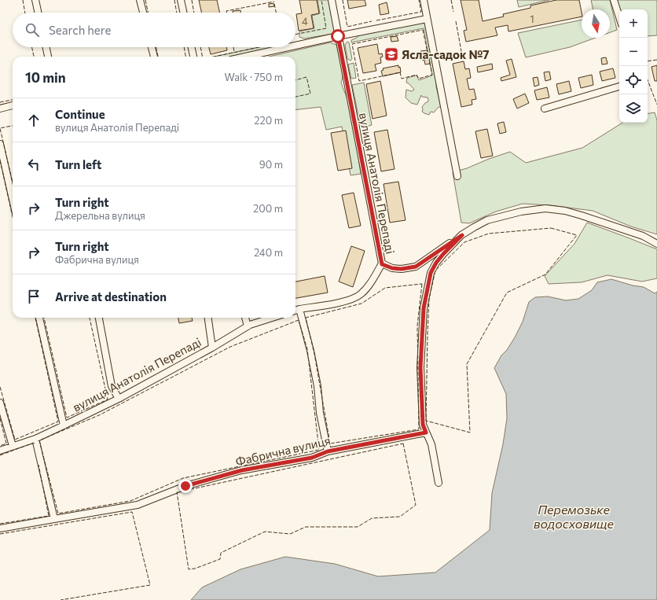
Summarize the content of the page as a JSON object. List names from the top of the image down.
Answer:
{
  "streets": {
    "street": ["вулиця Анатолія Перепаді", "Фабрична вулиця"]
  },
  "water": ["Перемозьке водосховище"],
  "places": {
    "school or university": ["Ясла-садок №7"]
  },
  "house_numbers": ["1", "4"],
  "north": "bottom",
  "page": {
    "map_buttons": ["+", "−"],
    "search": "Search here",
    "heading": ["10 min", "Walk · 750 m"],
    "list": [
      ["Continue", "вулиця Анатолія Перепаді", "220 m"],
      ["Turn left", "90 m"],
      ["Turn right", "Джерельна вулиця", "200 m"],
      ["Turn right", "Фабрична вулиця", "240 m"],
      "Arrive at destination"
    ]
  }
}
